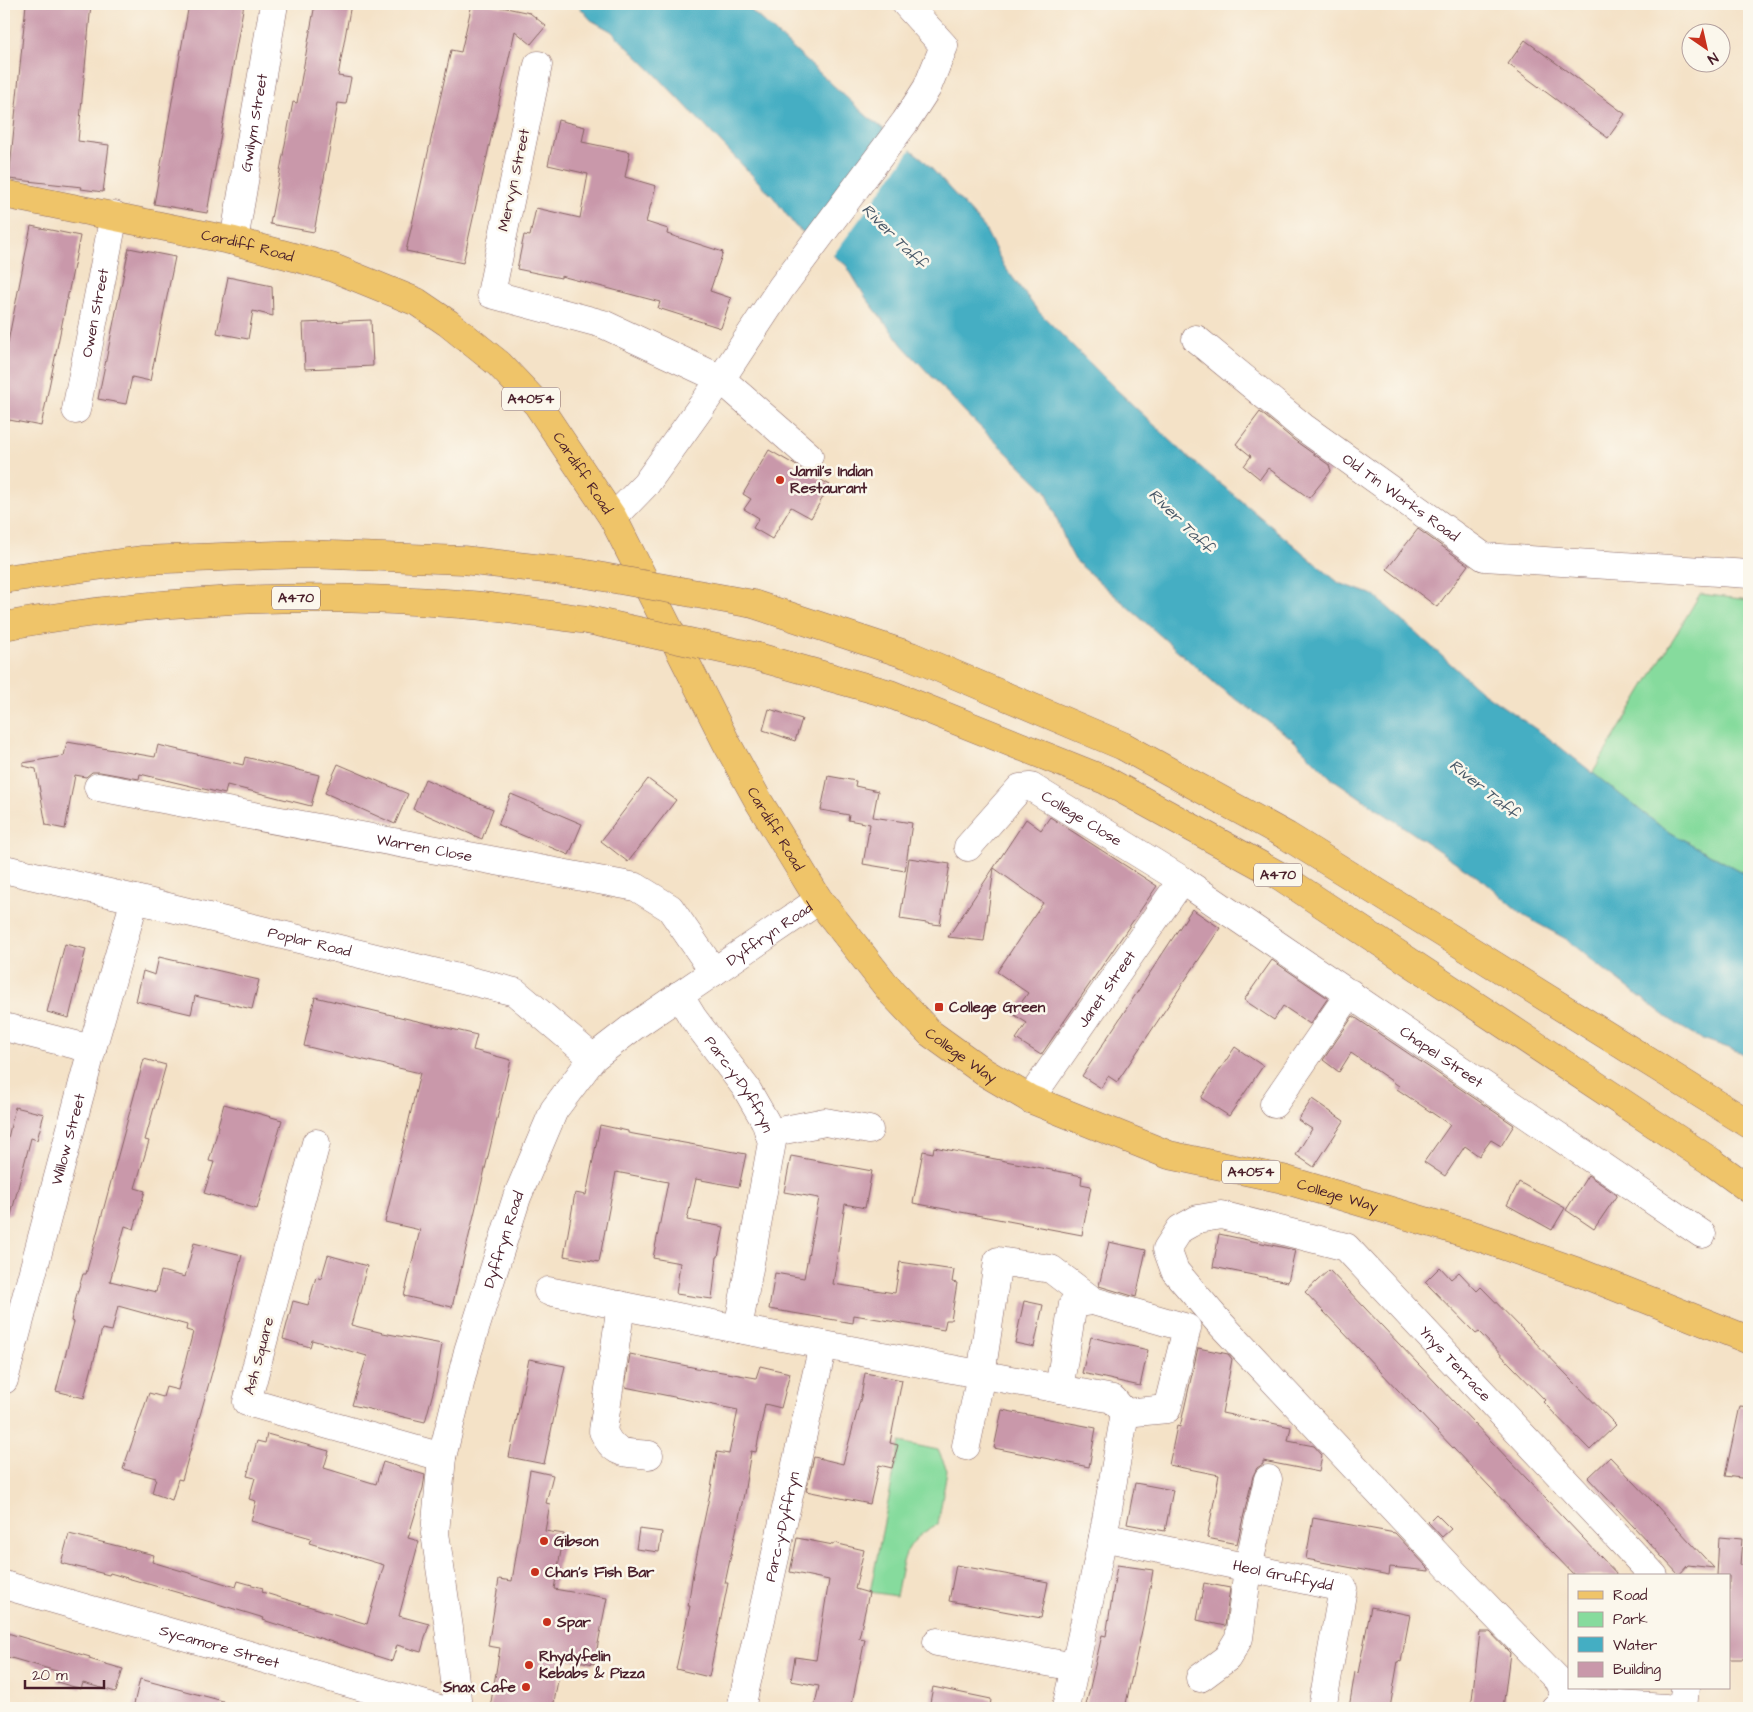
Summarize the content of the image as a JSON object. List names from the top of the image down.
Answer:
{
  "streets": {
    "main road": [
      "Cardiff Road",
      "A4054",
      "A470",
      "College Way"
    ],
    "street": [
      "Gwilym Street",
      "Mervyn Street",
      "Owen Street",
      "Old Tin Works Road",
      "College Close",
      "Warren Close",
      "Dyffryn Road",
      "Poplar Road",
      "Janet Street",
      "Chapel Street",
      "Parc-y-Dyffryn",
      "Willow Street",
      "Ash Square",
      "Ynys Terrace",
      "Heol Gruffydd",
      "Sycamore Street"
    ]
  },
  "crossings": [
    ["Gwilym Street", "Cardiff Road"],
    ["Cardiff Road", "Owen Street"],
    ["Cardiff Road", "Dyffryn Road"],
    ["Cardiff Road", "College Way"],
    ["College Close", "Janet Street"],
    ["College Close", "Chapel Street"],
    ["Warren Close", "Dyffryn Road"],
    ["Dyffryn Road", "Poplar Road"],
    ["Dyffryn Road", "College Way"],
    ["Dyffryn Road", "Parc-y-Dyffryn"],
    ["Dyffryn Road", "Ash Square"],
    ["Poplar Road", "Willow Street"],
    ["Janet Street", "College Way"],
    ["Janet Street", "Chapel Street"]
  ],
  "water": ["River Taff"],
  "places": {
    "other": [
      "Jamil's Indian Restaurant",
      "Gibson",
      "Chan's Fish Bar",
      "Spar",
      "Rhydyfelin Kebabs & Pizza",
      "Snax Cafe"
    ],
    "transit": ["College Green"]
  },
  "legend": [
    "Road",
    "Park",
    "Water",
    "Building"
  ],
  "scale_bar": "20 m",
  "north": "bottom right"
}
